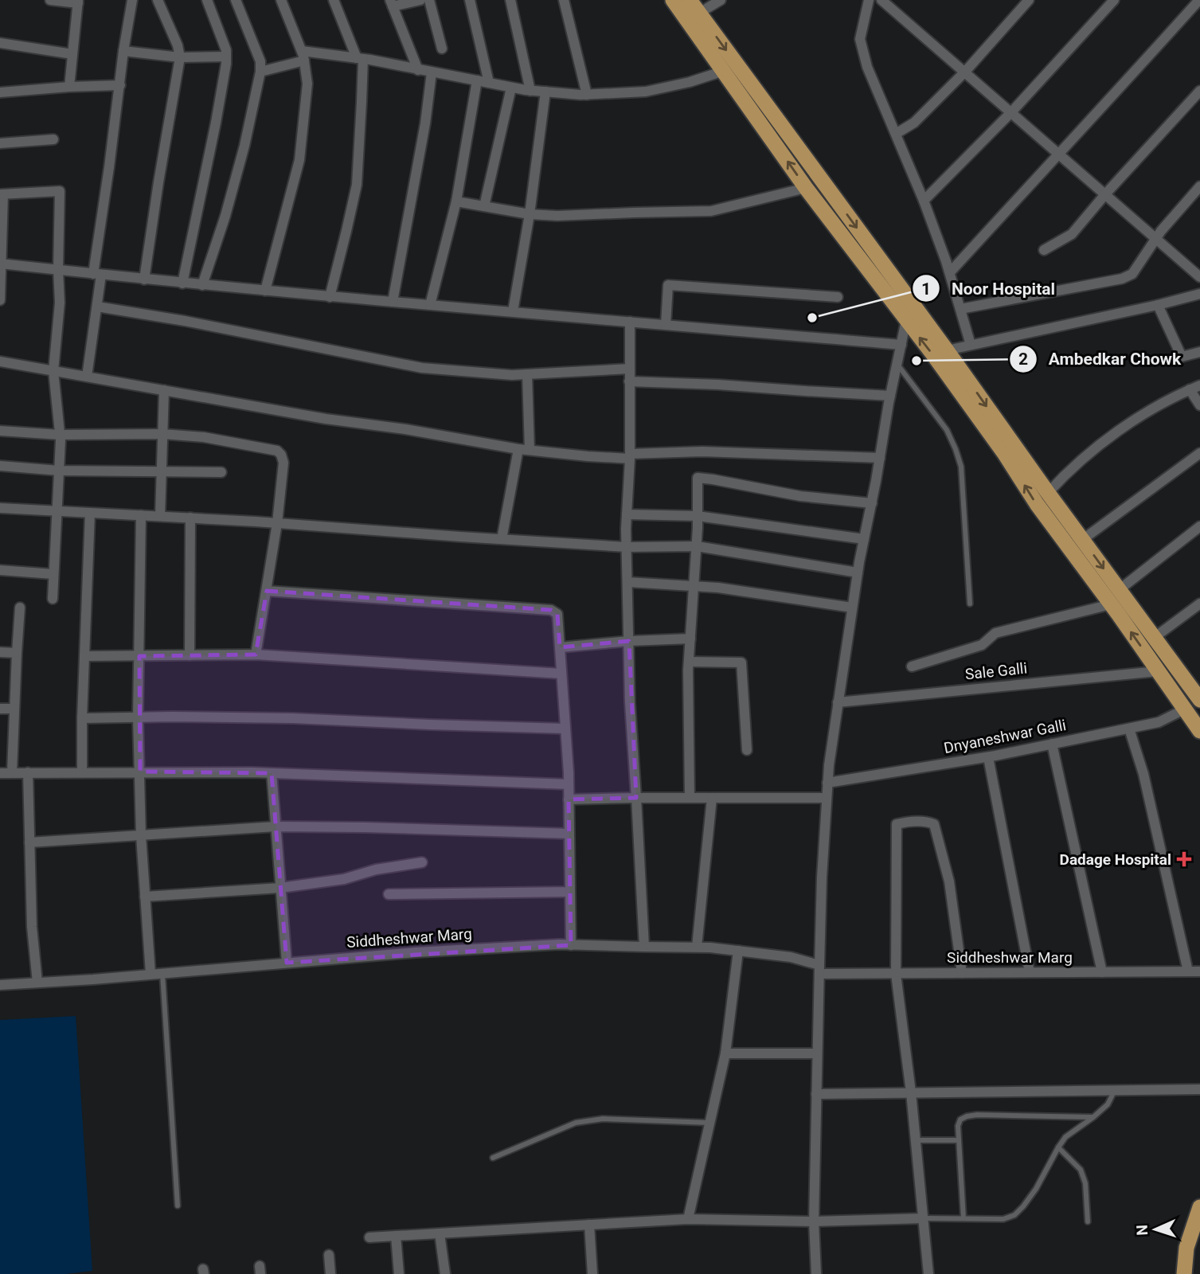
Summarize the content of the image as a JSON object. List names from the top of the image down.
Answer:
{
  "streets": {
    "street": ["Sale Galli", "Dnyaneshwar Galli", "Siddheshwar Marg"]
  },
  "places": {
    "other": ["Noor Hospital", "Ambedkar Chowk"],
    "health": ["Dadage Hospital"]
  },
  "north": "left"
}
